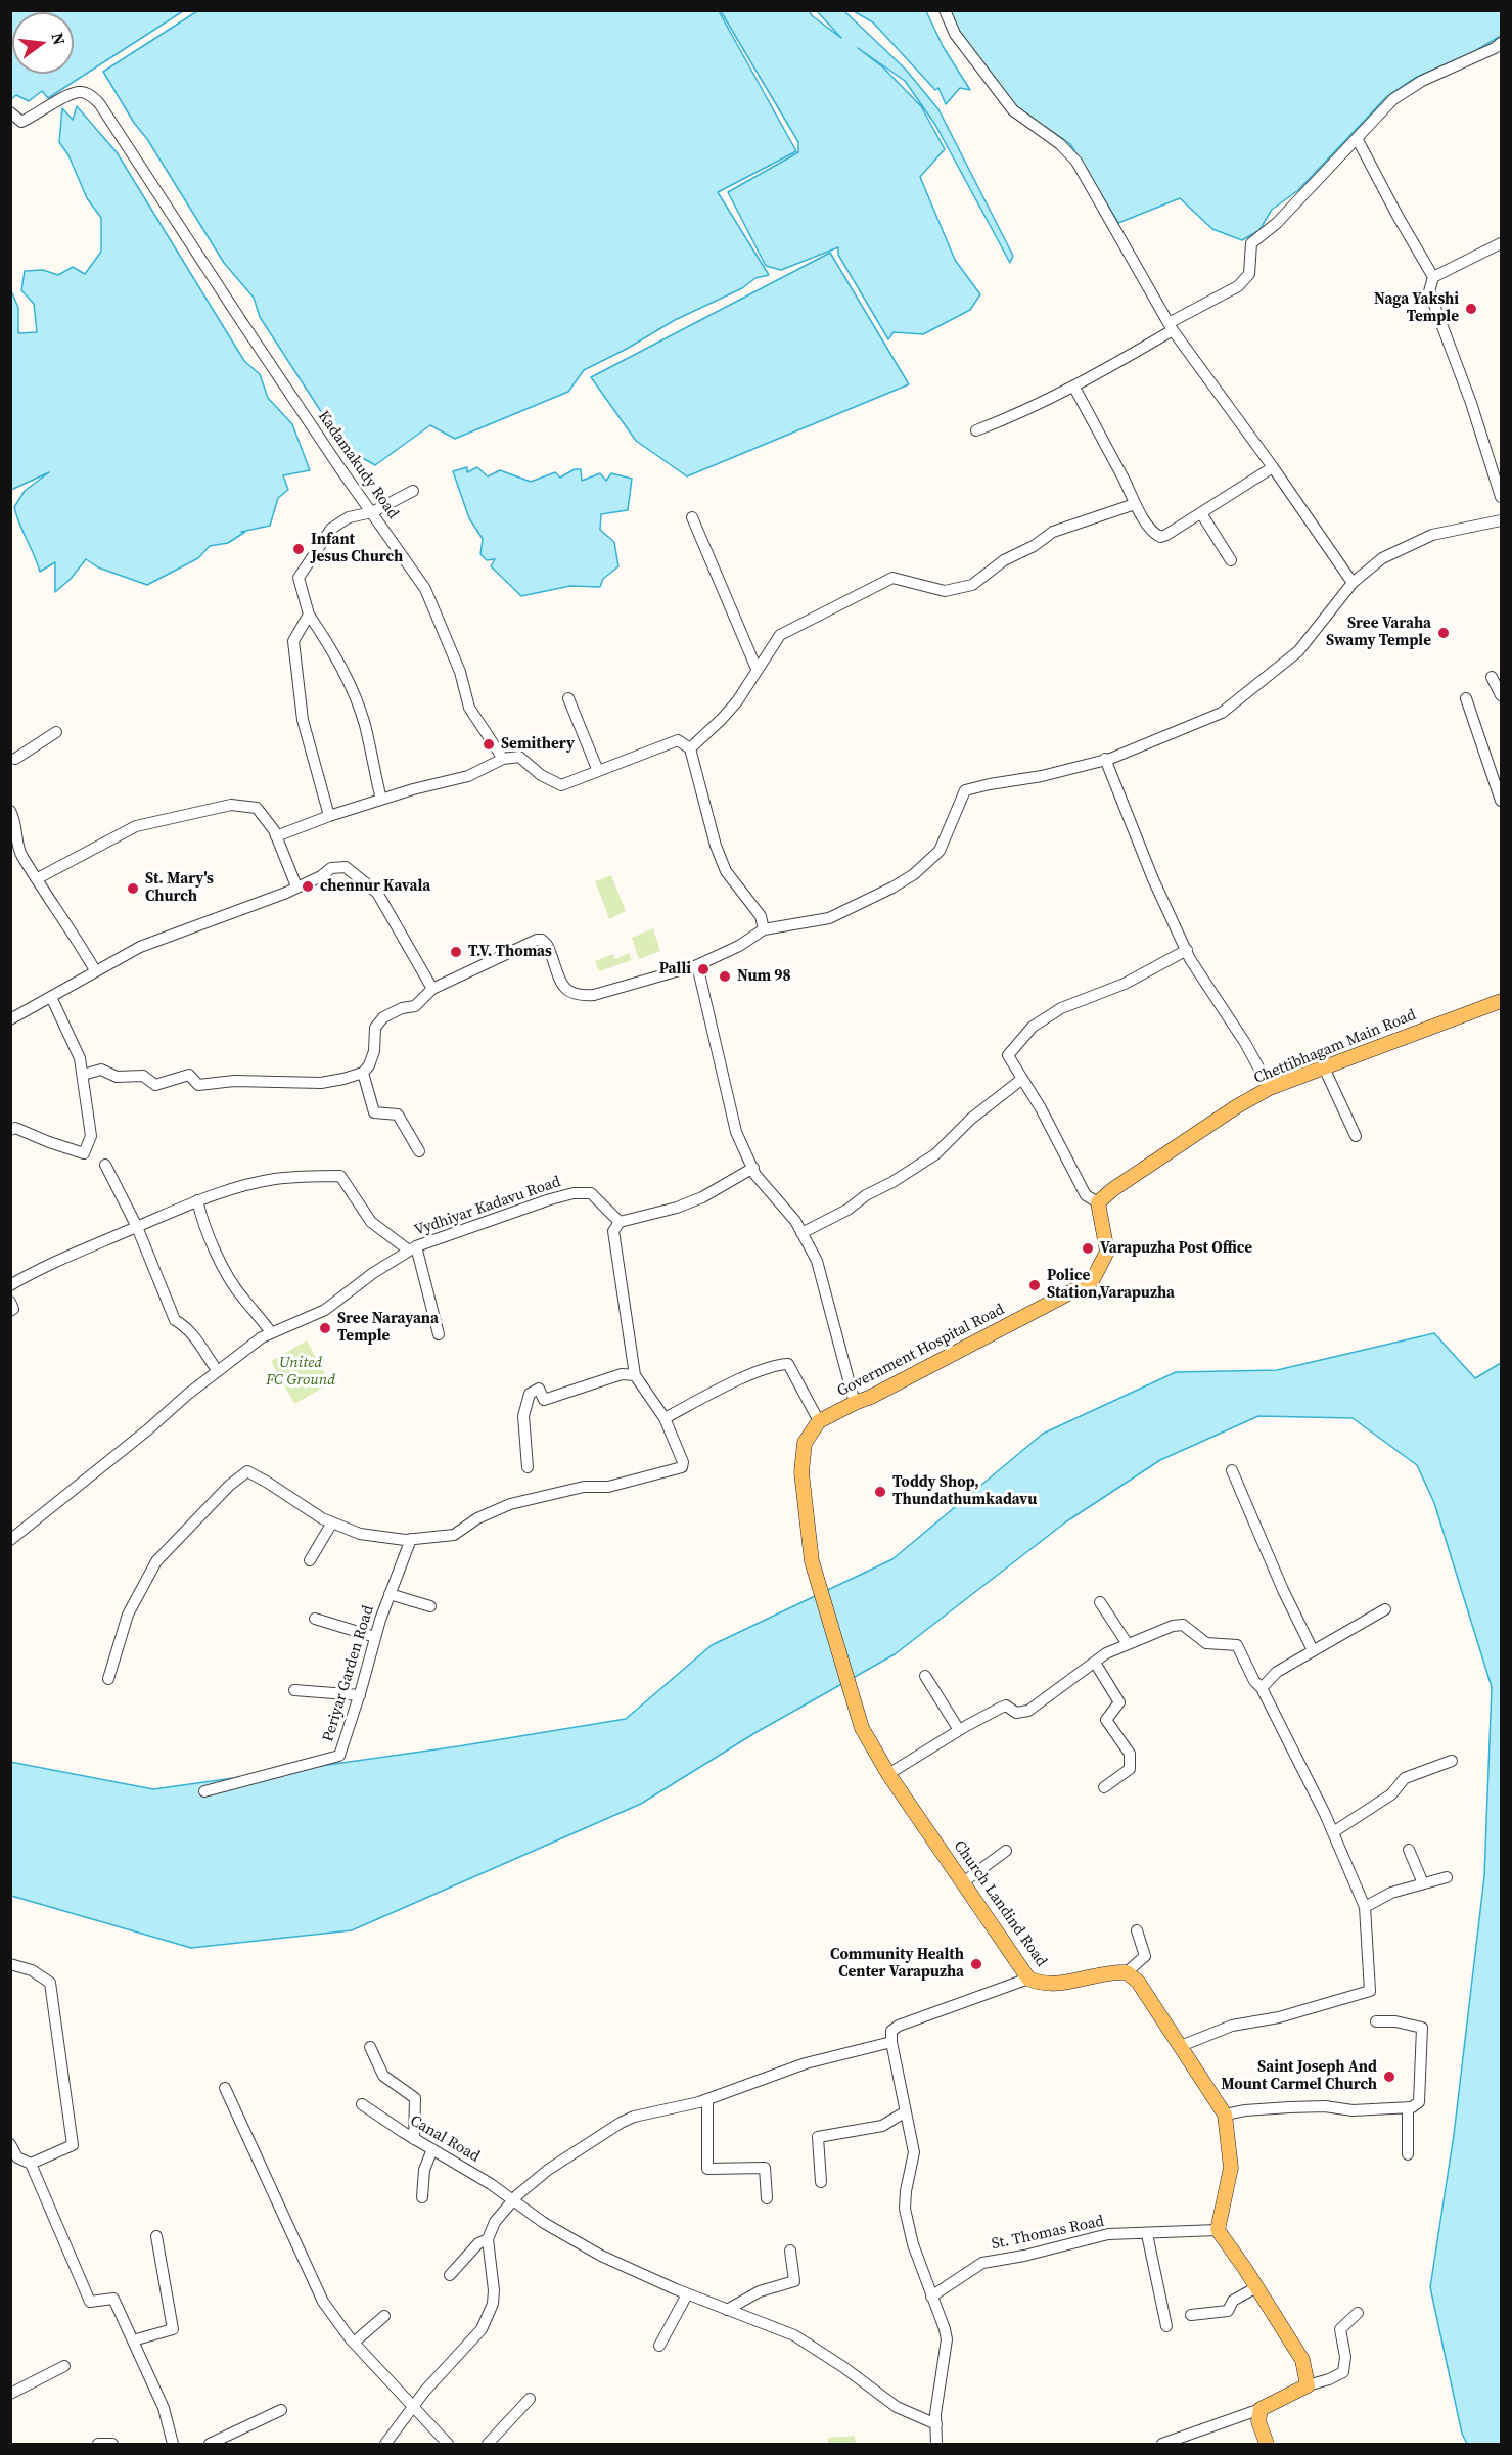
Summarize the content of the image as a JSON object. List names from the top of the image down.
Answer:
{
  "streets": {
    "main road": ["Chettibhagam Main Road", "Government Hospital Road", "Church Landind Road"],
    "street": [
      "Kadamakudy Road",
      "Vydhiyar Kadavu Road",
      "Periyar Garden Road",
      "Canal Road",
      "St. Thomas Road"
    ]
  },
  "crossings": [
    ["Chettibhagam Main Road", "Government Hospital Road"],
    ["Government Hospital Road", "Church Landind Road"]
  ],
  "parks": ["United FC Ground"],
  "places": [
    "Naga Yakshi Temple",
    "Infant Jesus Church",
    "Sree Varaha Swamy Temple",
    "Semithery",
    "chennur Kavala",
    "St. Mary's Church",
    "T.V. Thomas",
    "Palli",
    "Num 98",
    "Varapuzha Post Office",
    "Police Station,Varapuzha",
    "Sree Narayana Temple",
    "Toddy Shop, Thundathumkadavu",
    "Community Health Center Varapuzha",
    "Saint Joseph And Mount Carmel Church"
  ],
  "north": "right"
}
